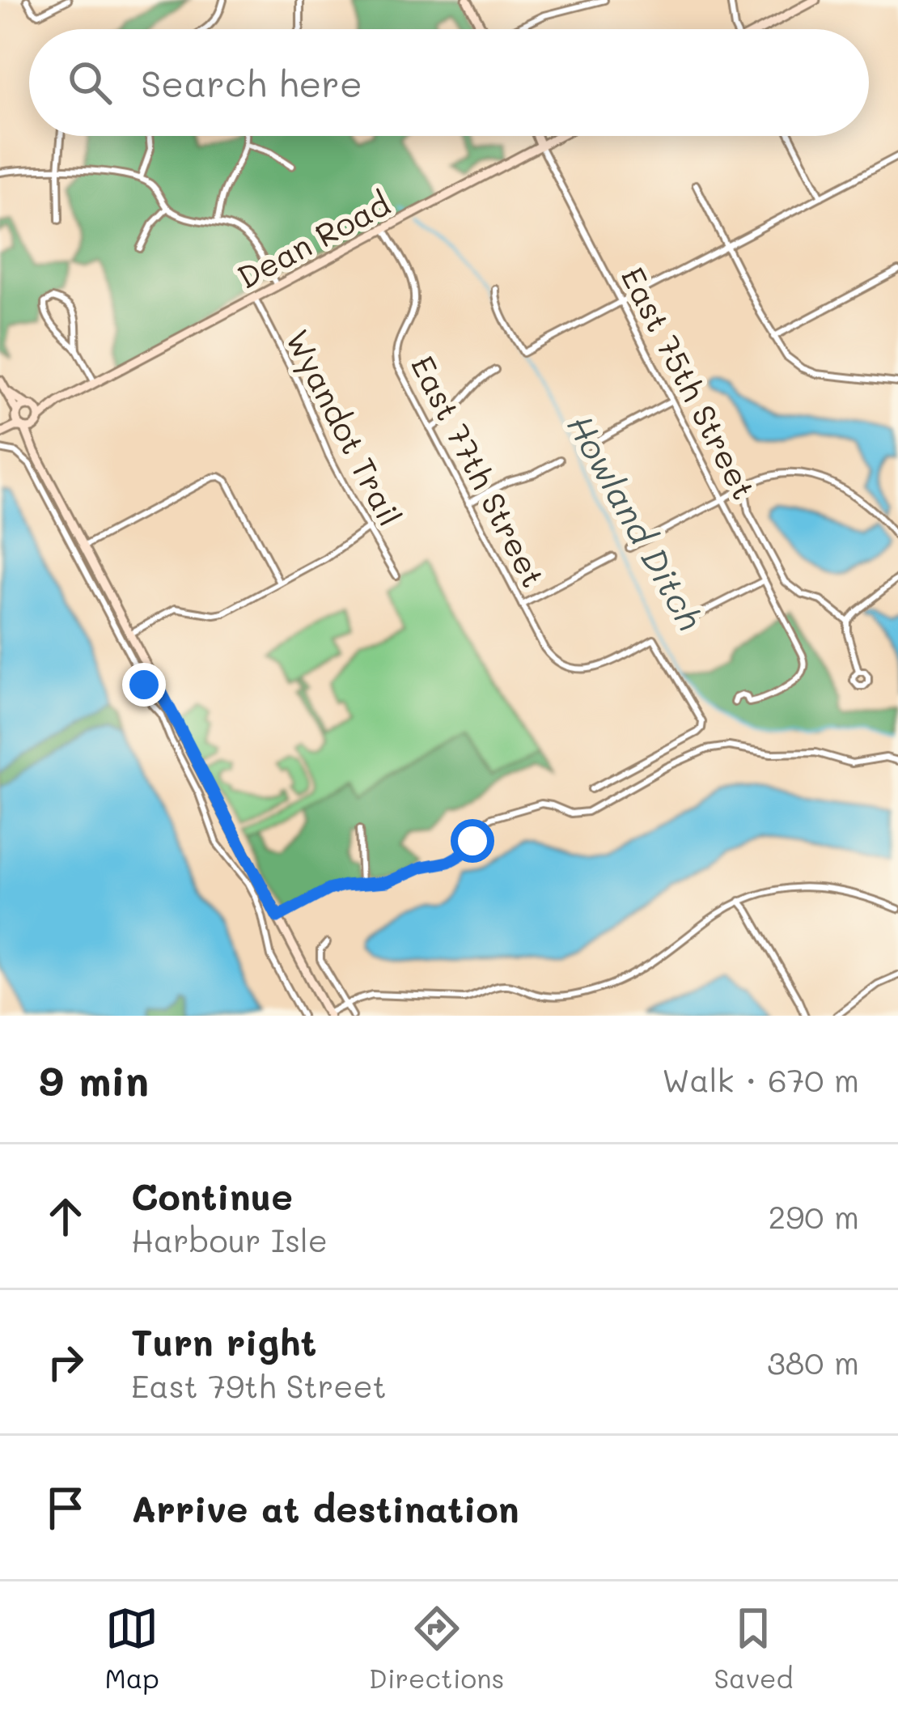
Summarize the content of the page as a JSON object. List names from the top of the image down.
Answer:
{
  "streets": {
    "street": [
      "Dean Road",
      "East 75th Street",
      "Wyandot Trail",
      "East 77th Street"
    ]
  },
  "crossings": [
    ["Dean Road", "East 75th Street"],
    ["Dean Road", "Wyandot Trail"],
    ["Dean Road", "East 77th Street"]
  ],
  "water": ["Howland Ditch"],
  "page": {
    "search": "Search here",
    "heading": ["9 min", "Walk · 670 m"],
    "list": [
      ["Continue", "Harbour Isle", "290 m"],
      ["Turn right", "East 79th Street", "380 m"],
      "Arrive at destination"
    ],
    "nav": ["Map", "Directions", "Saved"]
  }
}
